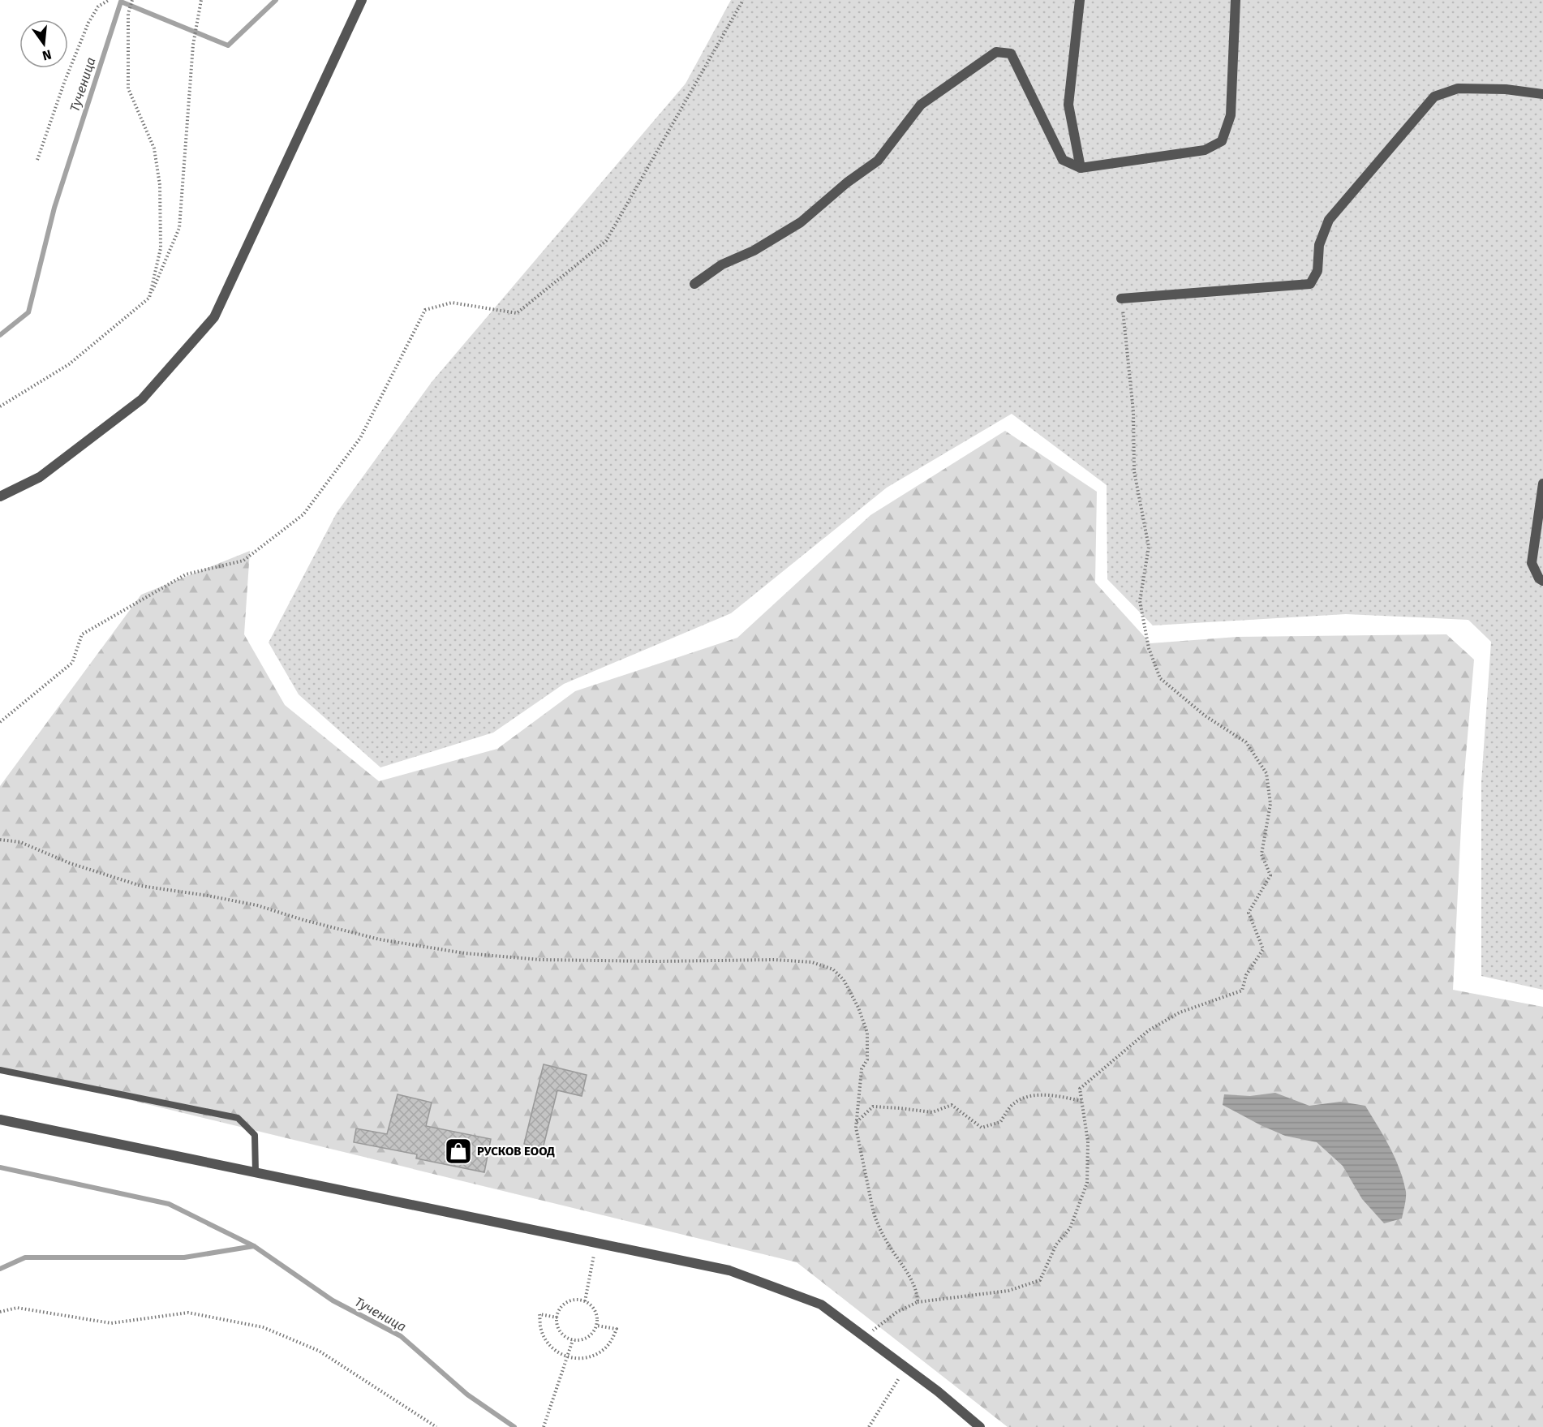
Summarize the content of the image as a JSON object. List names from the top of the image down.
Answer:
{
  "water": ["Тученица"],
  "places": {
    "shop": ["РУСКОВ ЕООД"]
  },
  "north": "bottom"
}
